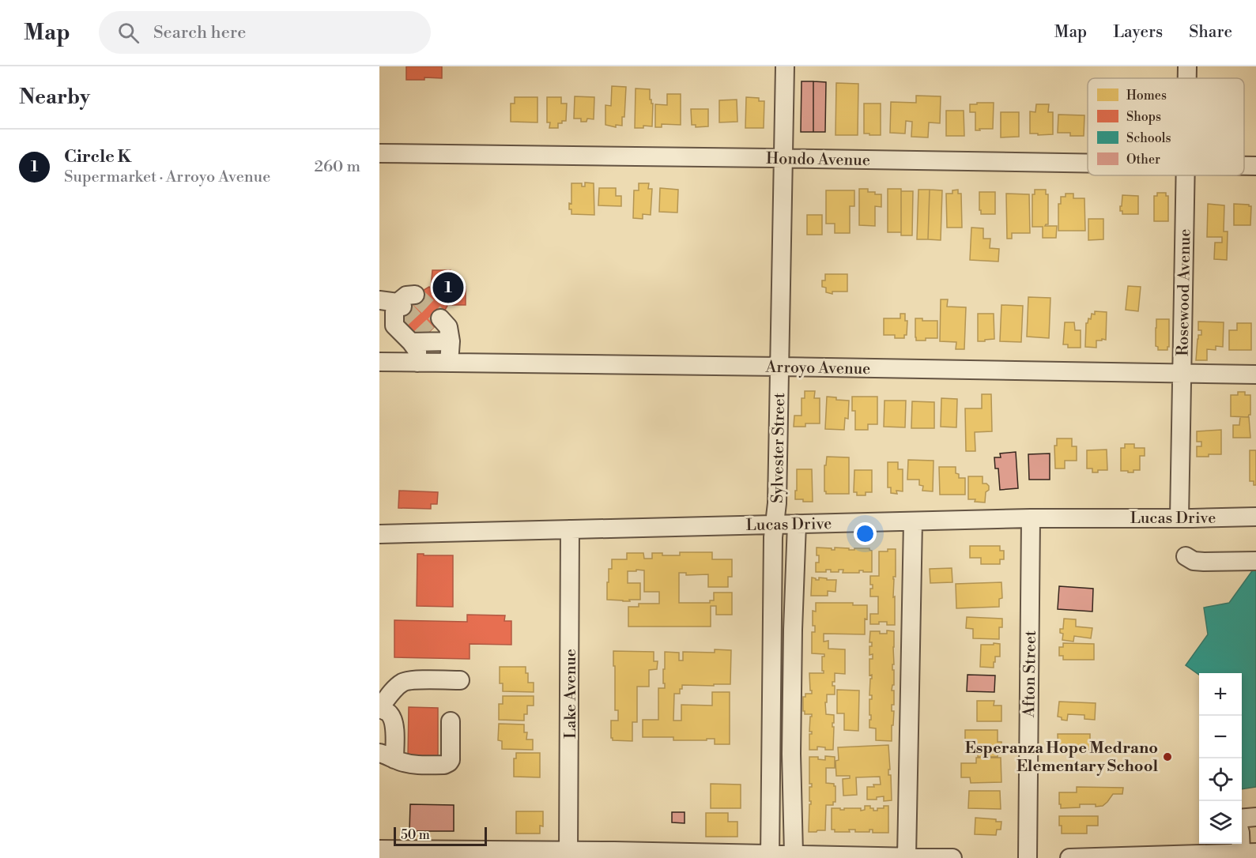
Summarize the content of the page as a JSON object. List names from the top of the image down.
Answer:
{
  "streets": {
    "street": [
      "Hondo Avenue",
      "Rosewood Avenue",
      "Arroyo Avenue",
      "Sylvester Street",
      "Lucas Drive",
      "Afton Street",
      "Lake Avenue"
    ]
  },
  "crossings": [
    ["Hondo Avenue", "Sylvester Street"],
    ["Rosewood Avenue", "Arroyo Avenue"],
    ["Rosewood Avenue", "Lucas Drive"],
    ["Arroyo Avenue", "Sylvester Street"],
    ["Sylvester Street", "Lucas Drive"],
    ["Lucas Drive", "Afton Street"],
    ["Lucas Drive", "Lake Avenue"]
  ],
  "places": ["Esperanza Hope Medrano Elementary School"],
  "legend": [
    "Homes",
    "Shops",
    "Schools",
    "Other"
  ],
  "scale_bar": "50 m",
  "page": {
    "header": "Map",
    "search": "Search here",
    "nav": ["Map", "Layers", "Share"],
    "heading": "Nearby",
    "list": [
      {
        "mark": "1",
        "name": "Circle K",
        "note": "Supermarket · Arroyo Avenue",
        "value": "260 m"
      }
    ],
    "pins": "1",
    "map_buttons": ["+", "−"],
    "scale": "50 m"
  }
}
